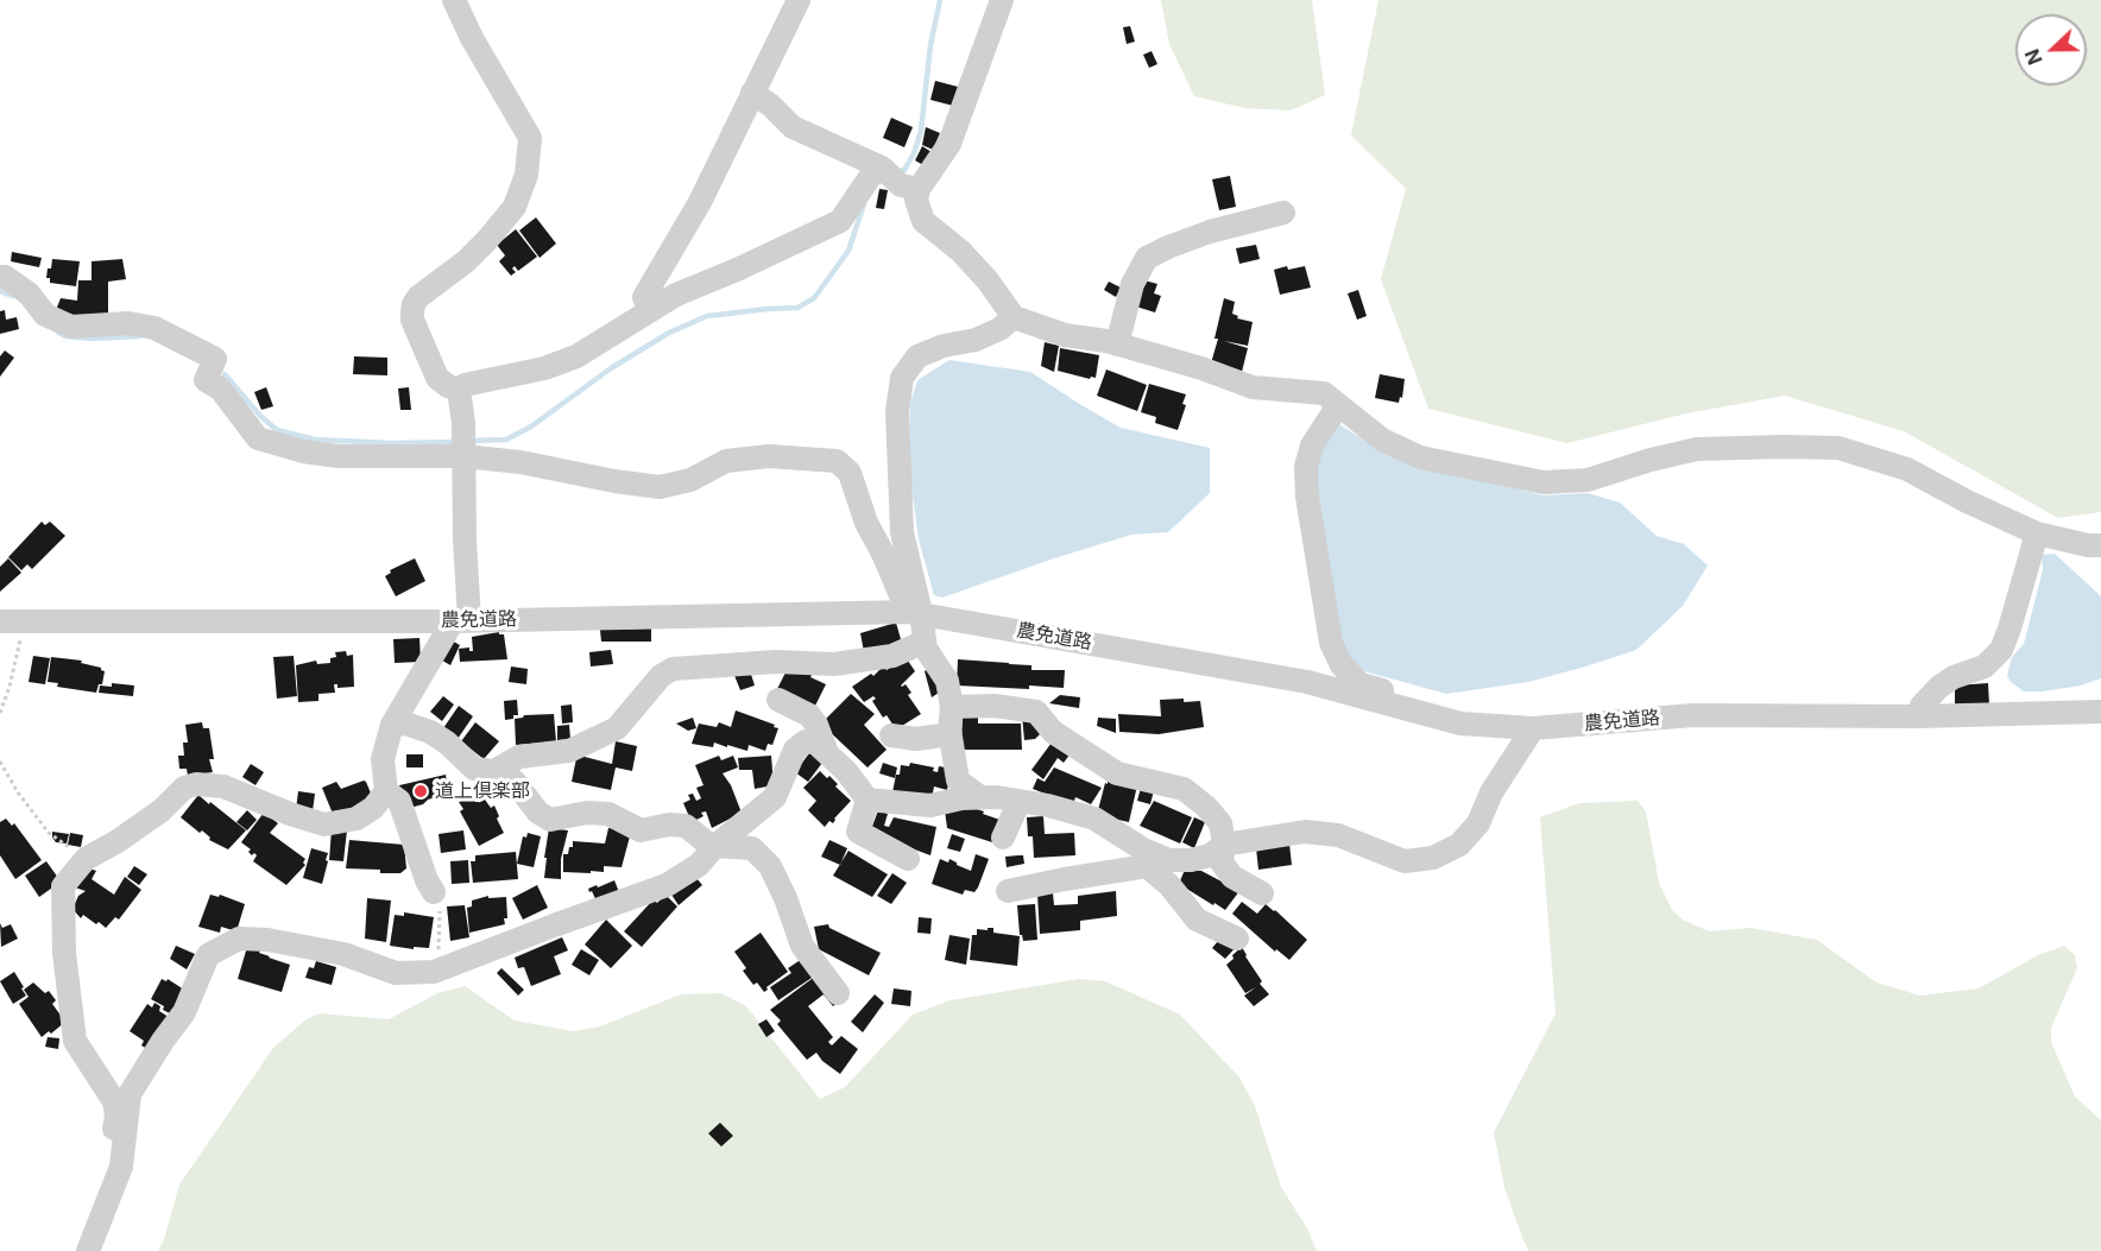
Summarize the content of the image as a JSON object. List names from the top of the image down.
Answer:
{
  "streets": {
    "street": ["農免道路"]
  },
  "places": ["道上倶楽部"],
  "north": "left"
}
